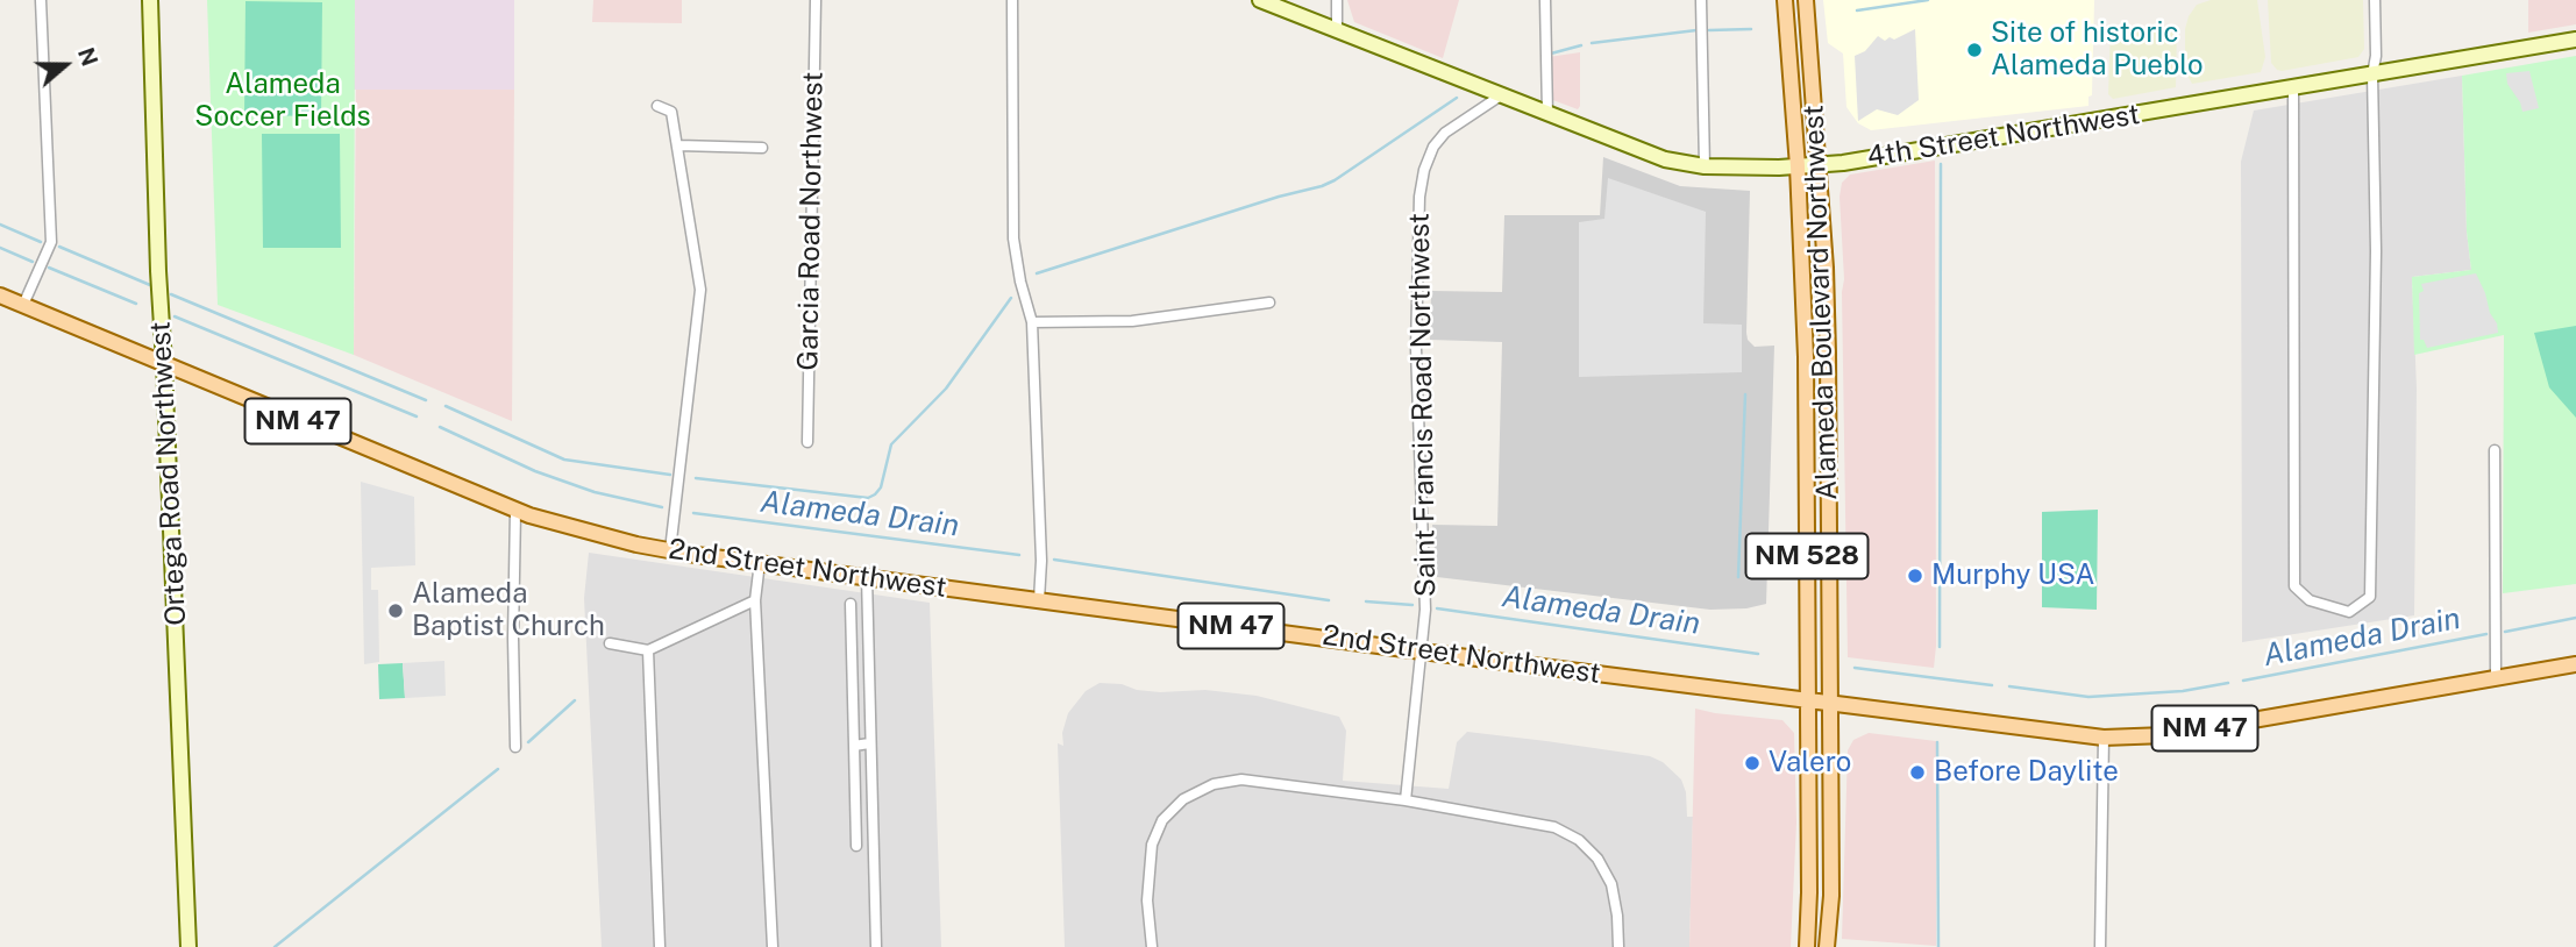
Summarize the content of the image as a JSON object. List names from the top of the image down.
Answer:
{
  "streets": {
    "main road": [
      "4th Street Northwest",
      "Alameda Boulevard Northwest",
      "NM 47",
      "Ortega Road Northwest",
      "NM 528",
      "2nd Street Northwest"
    ],
    "street": ["Garcia Road Northwest", "Saint Francis Road Northwest"]
  },
  "crossings": [
    ["4th Street Northwest", "Alameda Boulevard Northwest"],
    ["4th Street Northwest", "Saint Francis Road Northwest"],
    ["Alameda Boulevard Northwest", "2nd Street Northwest"],
    ["Saint Francis Road Northwest", "2nd Street Northwest"],
    ["Ortega Road Northwest", "2nd Street Northwest"]
  ],
  "water": ["Alameda Drain"],
  "parks": ["Alameda Soccer Fields"],
  "places": [
    "Site of historic Alameda Pueblo",
    "Murphy USA",
    "Alameda Baptist Church",
    "Valero",
    "Before Daylite"
  ],
  "north": "right"
}
